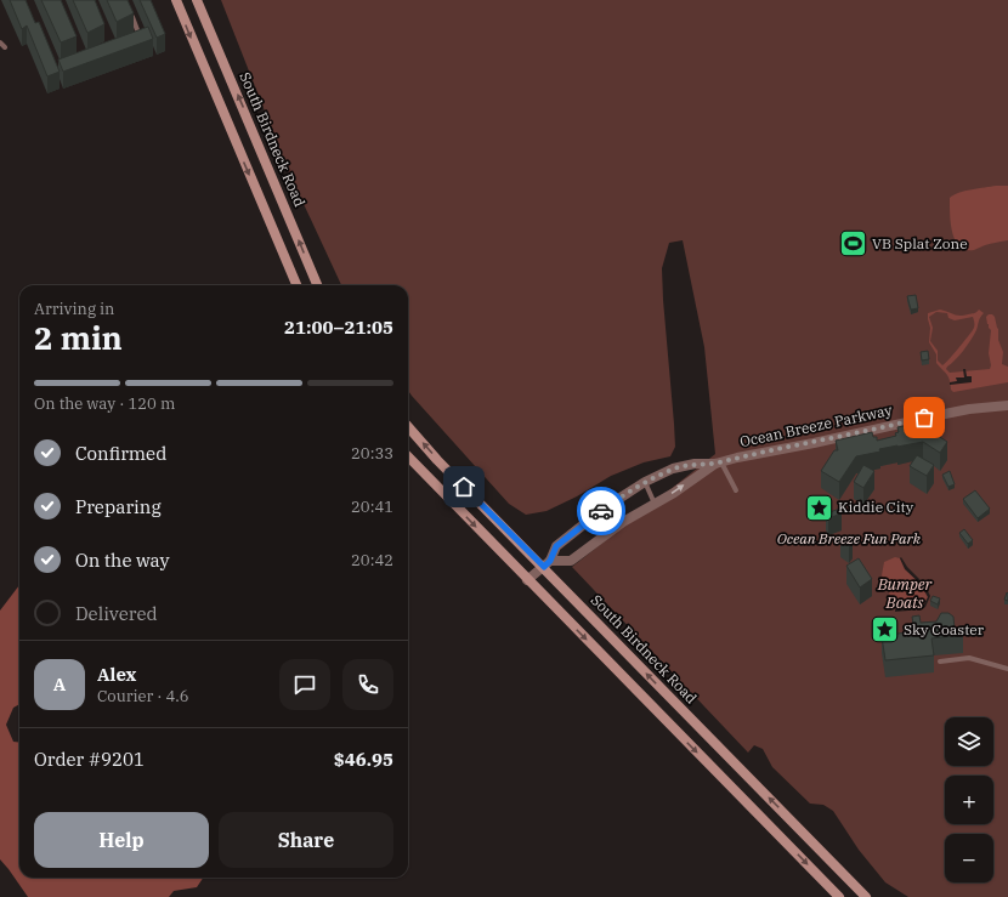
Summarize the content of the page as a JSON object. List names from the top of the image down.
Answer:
{
  "streets": {
    "main road": ["South Birdneck Road"],
    "street": ["Ocean Breeze Parkway"]
  },
  "crossings": [
    ["South Birdneck Road", "Ocean Breeze Parkway"]
  ],
  "water": ["Bumper Boats"],
  "parks": ["Ocean Breeze Fun Park"],
  "places": {
    "sports": ["VB Splat Zone"],
    "place": ["Kiddie City", "Sky Coaster"]
  },
  "page": {
    "heading": ["2 min", "Arriving in", "21:00–21:05"],
    "panel": [
      "Alex",
      "Courier · 4.6",
      "Order #9201",
      "$46.95"
    ],
    "bar": "On the way · 120 m",
    "list": [
      ["Confirmed", "20:33"],
      ["Preparing", "20:41"],
      ["On the way", "20:42"],
      "Delivered"
    ],
    "round": "A",
    "map_buttons": ["+", "−"],
    "buttons": ["Help", "Share"]
  }
}
